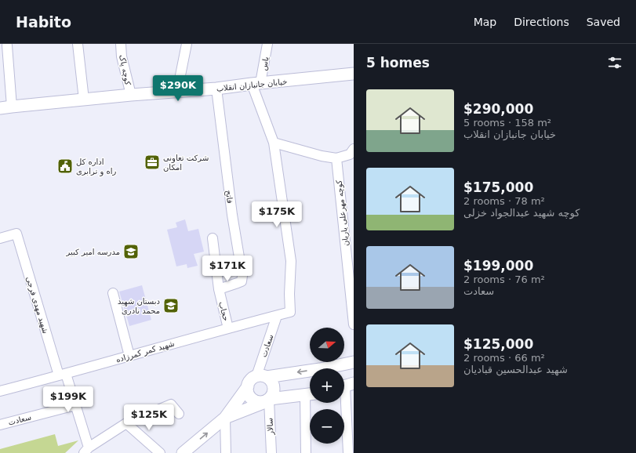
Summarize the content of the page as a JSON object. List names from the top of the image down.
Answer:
{
  "streets": {
    "street": [
      "یاس",
      "کوچه پاک",
      "خیابان جانبازان انقلاب",
      "فاتح",
      "کوچه مهرعلی یاریان",
      "شهید مهدی فرجی",
      "حجاب",
      "سعادت",
      "شهید کمر کمرزاده",
      "سالار"
    ]
  },
  "crossings": [
    ["یاس", "خیابان جانبازان انقلاب"],
    ["کوچه پاک", "خیابان جانبازان انقلاب"],
    ["خیابان جانبازان انقلاب", "فاتح"],
    ["فاتح", "حجاب"],
    ["شهید مهدی فرجی", "سعادت"],
    ["شهید مهدی فرجی", "شهید کمر کمرزاده"],
    ["حجاب", "شهید کمر کمرزاده"],
    ["سعادت", "شهید کمر کمرزاده"],
    ["سعادت", "سالار"]
  ],
  "places": {
    "office": ["شرکت تعاونی امکان"],
    "public building": ["اداره کل راه و ترابری"],
    "school or university": ["مدرسه امیر کبیر", "دبستان شهید محمد نادری"]
  },
  "north": "right",
  "page": {
    "header": "Habito",
    "nav": ["Map", "Directions", "Saved"],
    "heading": "5 homes",
    "price": [
      "$290K",
      "$175K",
      "$171K",
      "$199K",
      "$125K"
    ],
    "list": [
      {
        "name": "$290,000",
        "note": "5 rooms · 158 m² · خیابان جانبازان انقلاب"
      },
      {
        "name": "$175,000",
        "note": "2 rooms · 78 m² · کوچه شهید عبدالجواد خزلی"
      },
      {
        "name": "$199,000",
        "note": "2 rooms · 76 m² · سعادت"
      },
      {
        "name": "$125,000",
        "note": "2 rooms · 66 m² · شهید عبدالحسین قبادیان"
      }
    ],
    "map_buttons": ["+", "−"]
  }
}
